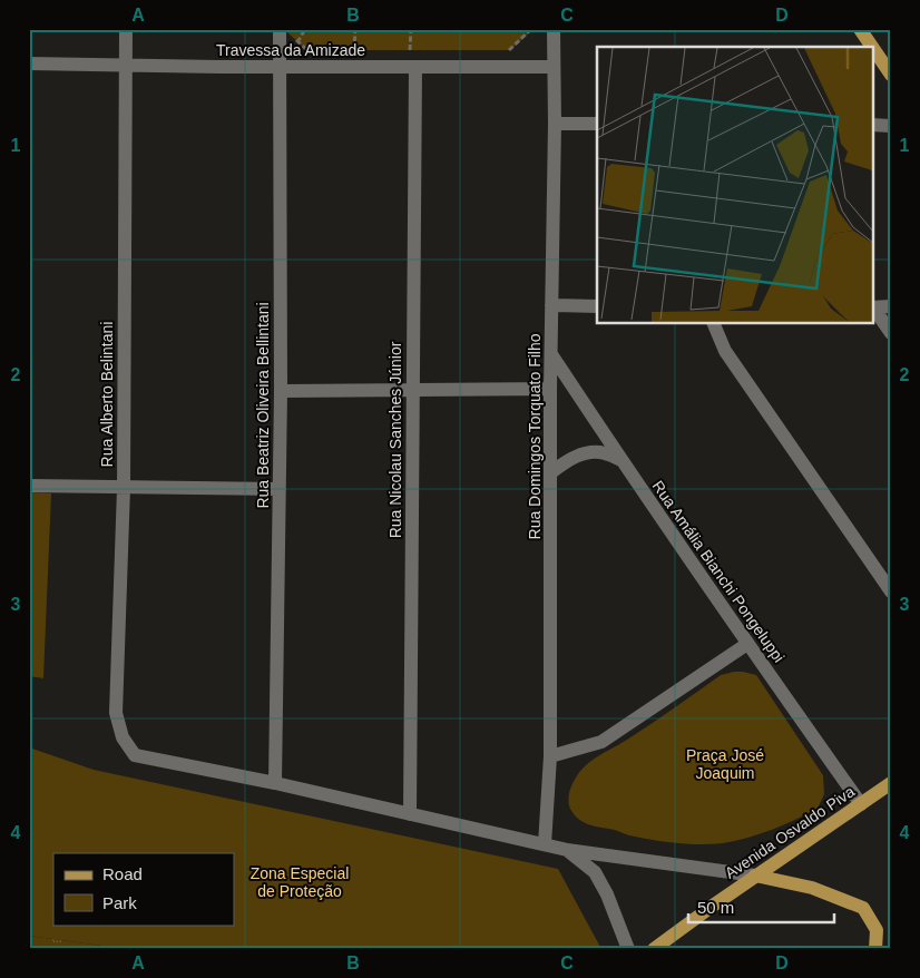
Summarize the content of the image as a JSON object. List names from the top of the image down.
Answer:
{
  "streets": {
    "main road": ["Avenida Osvaldo Piva"],
    "street": [
      "Travessa da Amizade",
      "Rua Alberto Belintani",
      "Rua Beatriz Oliveira Bellintani",
      "Rua Domingos Torquato Filho",
      "Rua Nicolau Sanches Júnior",
      "Rua Amália Bianchi Pongeluppi"
    ]
  },
  "crossings": [
    ["Travessa da Amizade", "Rua Alberto Belintani"],
    ["Travessa da Amizade", "Rua Beatriz Oliveira Bellintani"],
    ["Travessa da Amizade", "Rua Domingos Torquato Filho"],
    ["Travessa da Amizade", "Rua Nicolau Sanches Júnior"],
    ["Rua Alberto Belintani", "Rua Beatriz Oliveira Bellintani"],
    ["Rua Domingos Torquato Filho", "Rua Amália Bianchi Pongeluppi"],
    ["Rua Amália Bianchi Pongeluppi", "Avenida Osvaldo Piva"]
  ],
  "parks": ["Praça José Joaquim", "Zona Especial de Proteção"],
  "legend": ["Road", "Park"],
  "scale_bar": "50 m",
  "grid": {
    "columns": [
      "A",
      "B",
      "C",
      "D"
    ],
    "rows": [
      "1",
      "2",
      "3",
      "4"
    ]
  }
}
